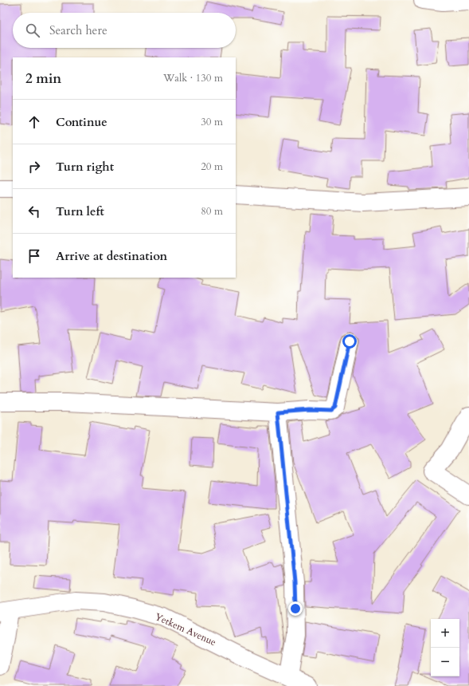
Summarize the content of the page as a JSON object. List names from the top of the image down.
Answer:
{
  "streets": {
    "street": ["Yetkem Avenue"]
  },
  "page": {
    "search": "Search here",
    "heading": ["2 min", "Walk · 130 m"],
    "list": [
      ["Continue", "30 m"],
      ["Turn right", "20 m"],
      ["Turn left", "80 m"],
      "Arrive at destination"
    ],
    "map_buttons": ["+", "−"]
  }
}
